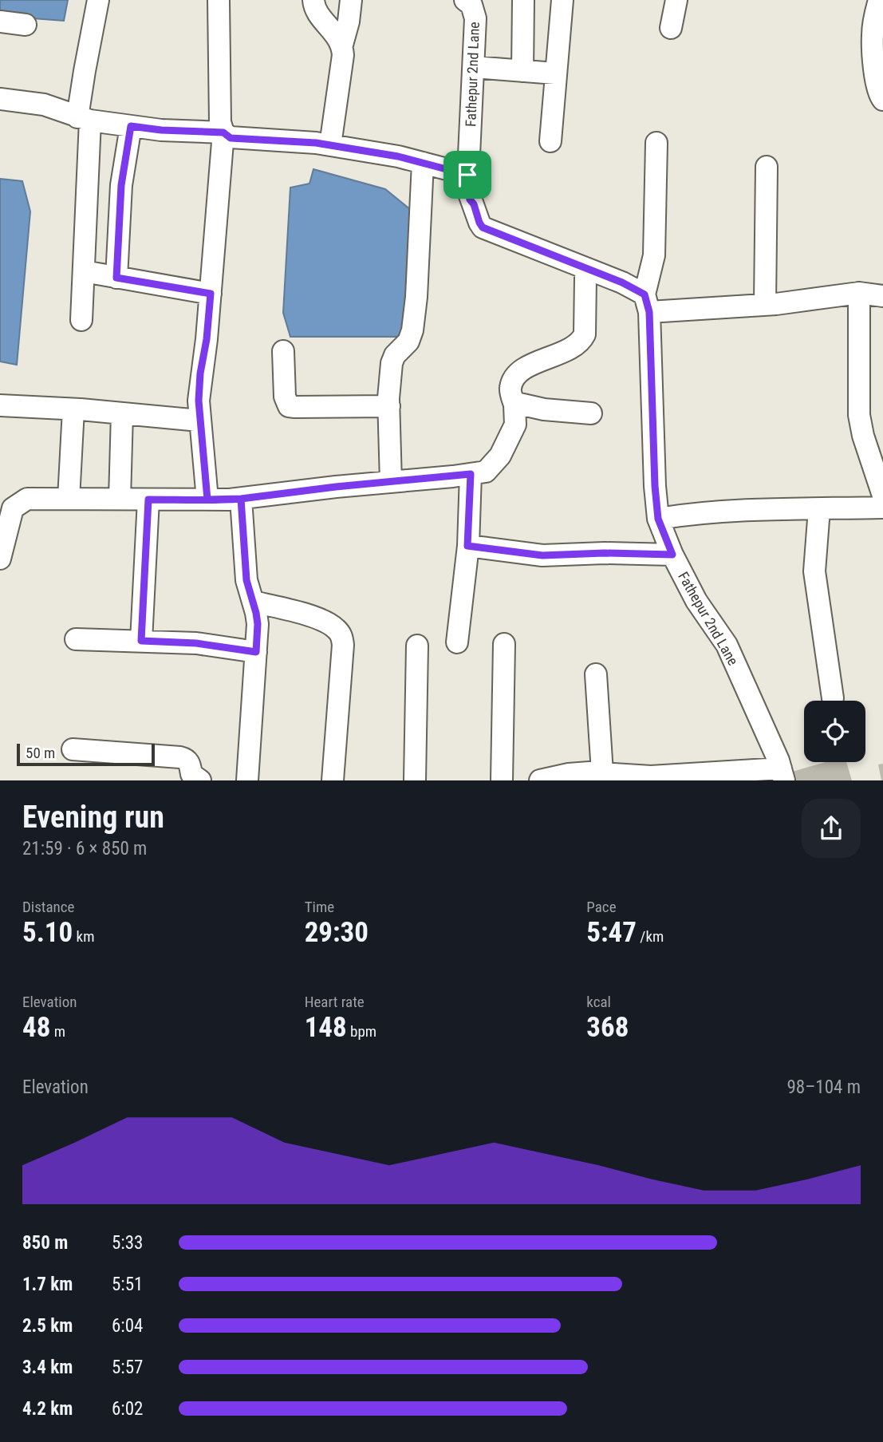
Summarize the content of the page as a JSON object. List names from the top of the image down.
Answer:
{
  "streets": {
    "street": ["Fathepur 2nd Lane"]
  },
  "scale_bar": "50 m",
  "page": {
    "scale": "50 m",
    "heading": ["Evening run", "21:59 · 6 × 850 m"],
    "stats": [
      ["Distance", "5.10 km"],
      ["Time", "29:30"],
      ["Pace", "5:47 /km"],
      ["Elevation", "48 m"],
      ["Heart rate", "148 bpm"],
      ["kcal", "368"]
    ],
    "chart": ["Elevation", "98–104 m"],
    "list": [
      {
        "name": "850 m",
        "note": "5:33"
      },
      {
        "name": "1.7 km",
        "note": "5:51"
      },
      {
        "name": "2.5 km",
        "note": "6:04"
      },
      {
        "name": "3.4 km",
        "note": "5:57"
      },
      {
        "name": "4.2 km",
        "note": "6:02"
      }
    ]
  }
}
